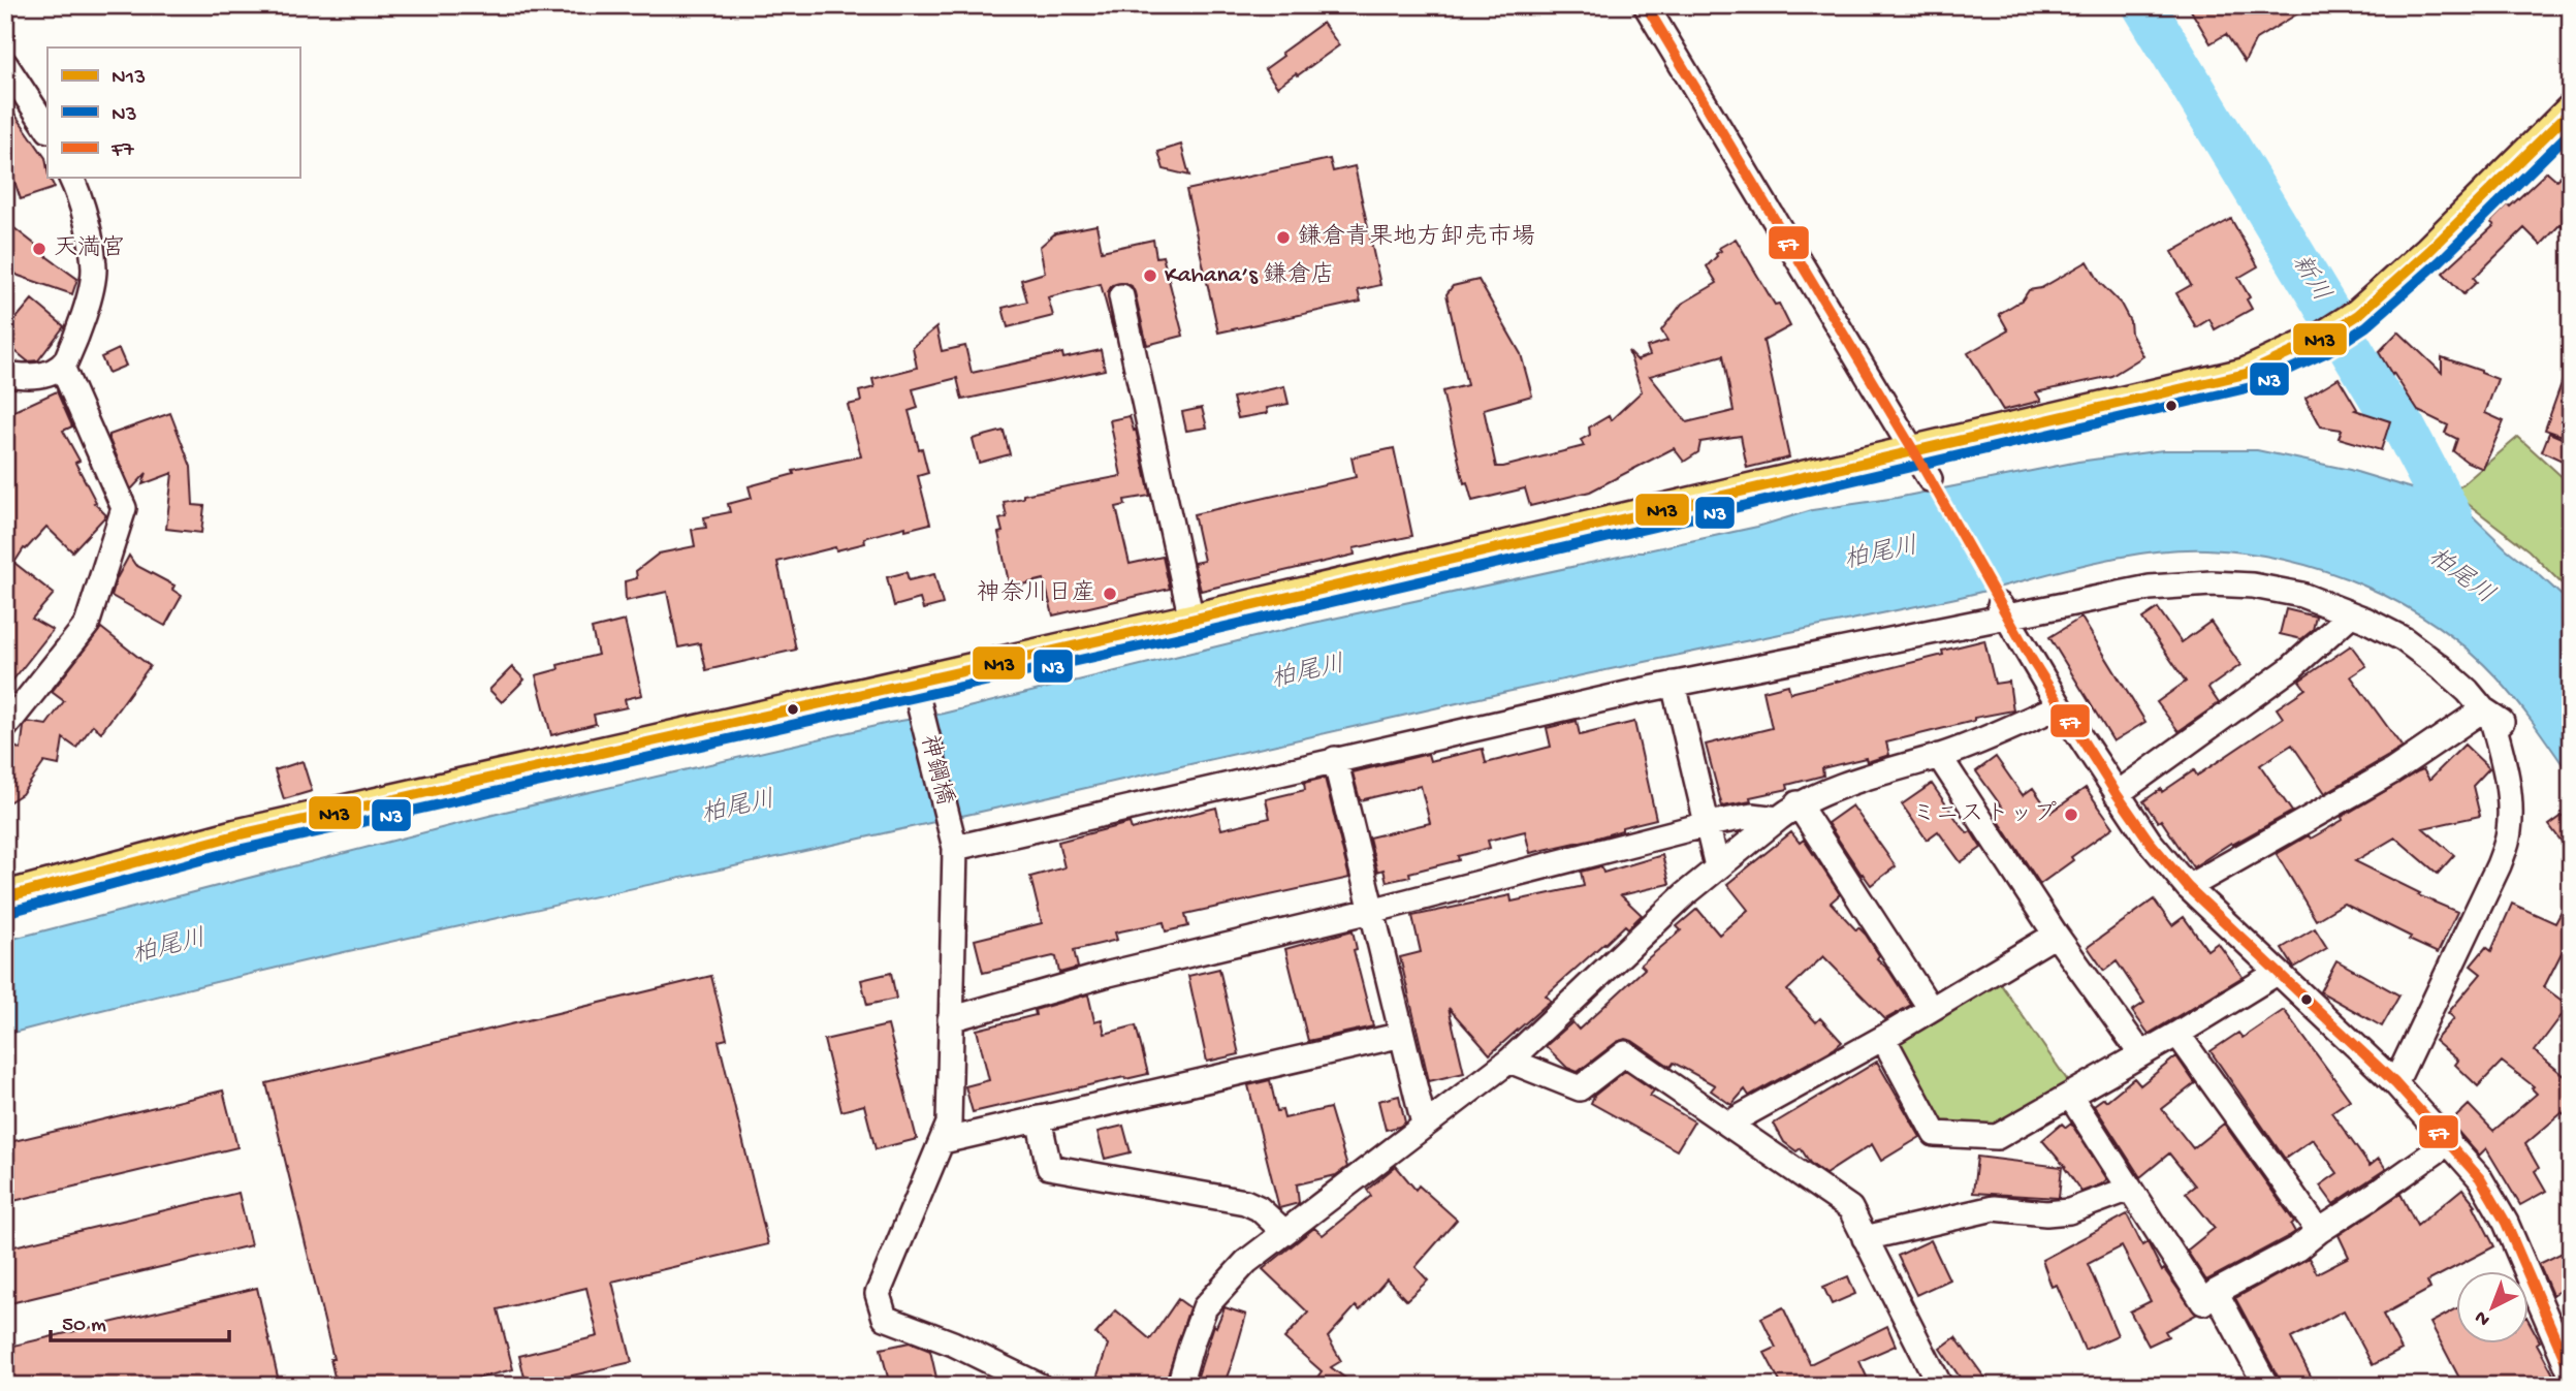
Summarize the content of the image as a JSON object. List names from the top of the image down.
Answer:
{
  "streets": {
    "street": ["神鋼橋"]
  },
  "water": ["新川", "柏尾川"],
  "places": [
    "鎌倉青果地方卸売市場",
    "天満宮",
    "Kahana’s 鎌倉店",
    "神奈川日産",
    "ミニストップ"
  ],
  "lines": ["transit line F7", "transit line N13", "transit line N3"],
  "legend": ["N13", "N3", "F7"],
  "scale_bar": "50 m",
  "north": "bottom left"
}
